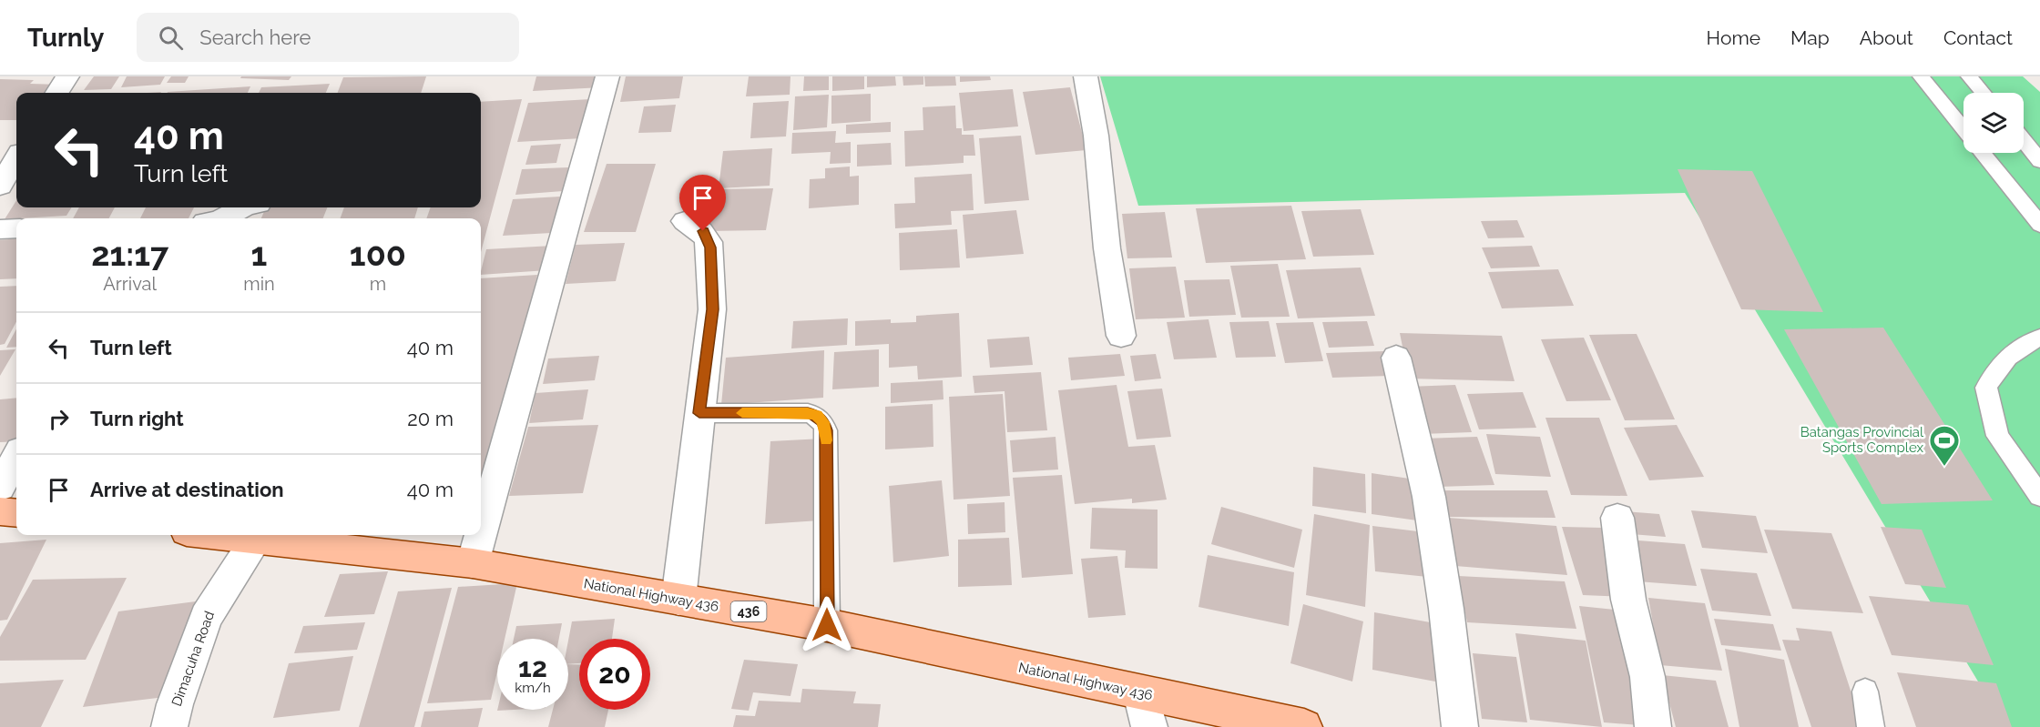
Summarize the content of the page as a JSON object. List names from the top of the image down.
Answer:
{
  "streets": {
    "main road": ["National Highway 436", "436"],
    "street": ["Dimacuha Road"]
  },
  "crossings": [
    ["National Highway 436", "Dimacuha Road"]
  ],
  "places": {
    "sports": ["Batangas Provincial Sports Complex"]
  },
  "page": {
    "header": "Turnly",
    "search": "Search here",
    "nav": [
      "Home",
      "Map",
      "About",
      "Contact"
    ],
    "turn": ["40 m", "Turn left"],
    "eta": [
      "21:17",
      "Arrival",
      "1",
      "min",
      "100",
      "m"
    ],
    "list": [
      {
        "name": "Turn left",
        "value": "40 m"
      },
      {
        "name": "Turn right",
        "value": "20 m"
      },
      {
        "name": "Arrive at destination",
        "value": "40 m"
      }
    ],
    "speed": "12 km/h",
    "limit": "20"
  }
}
